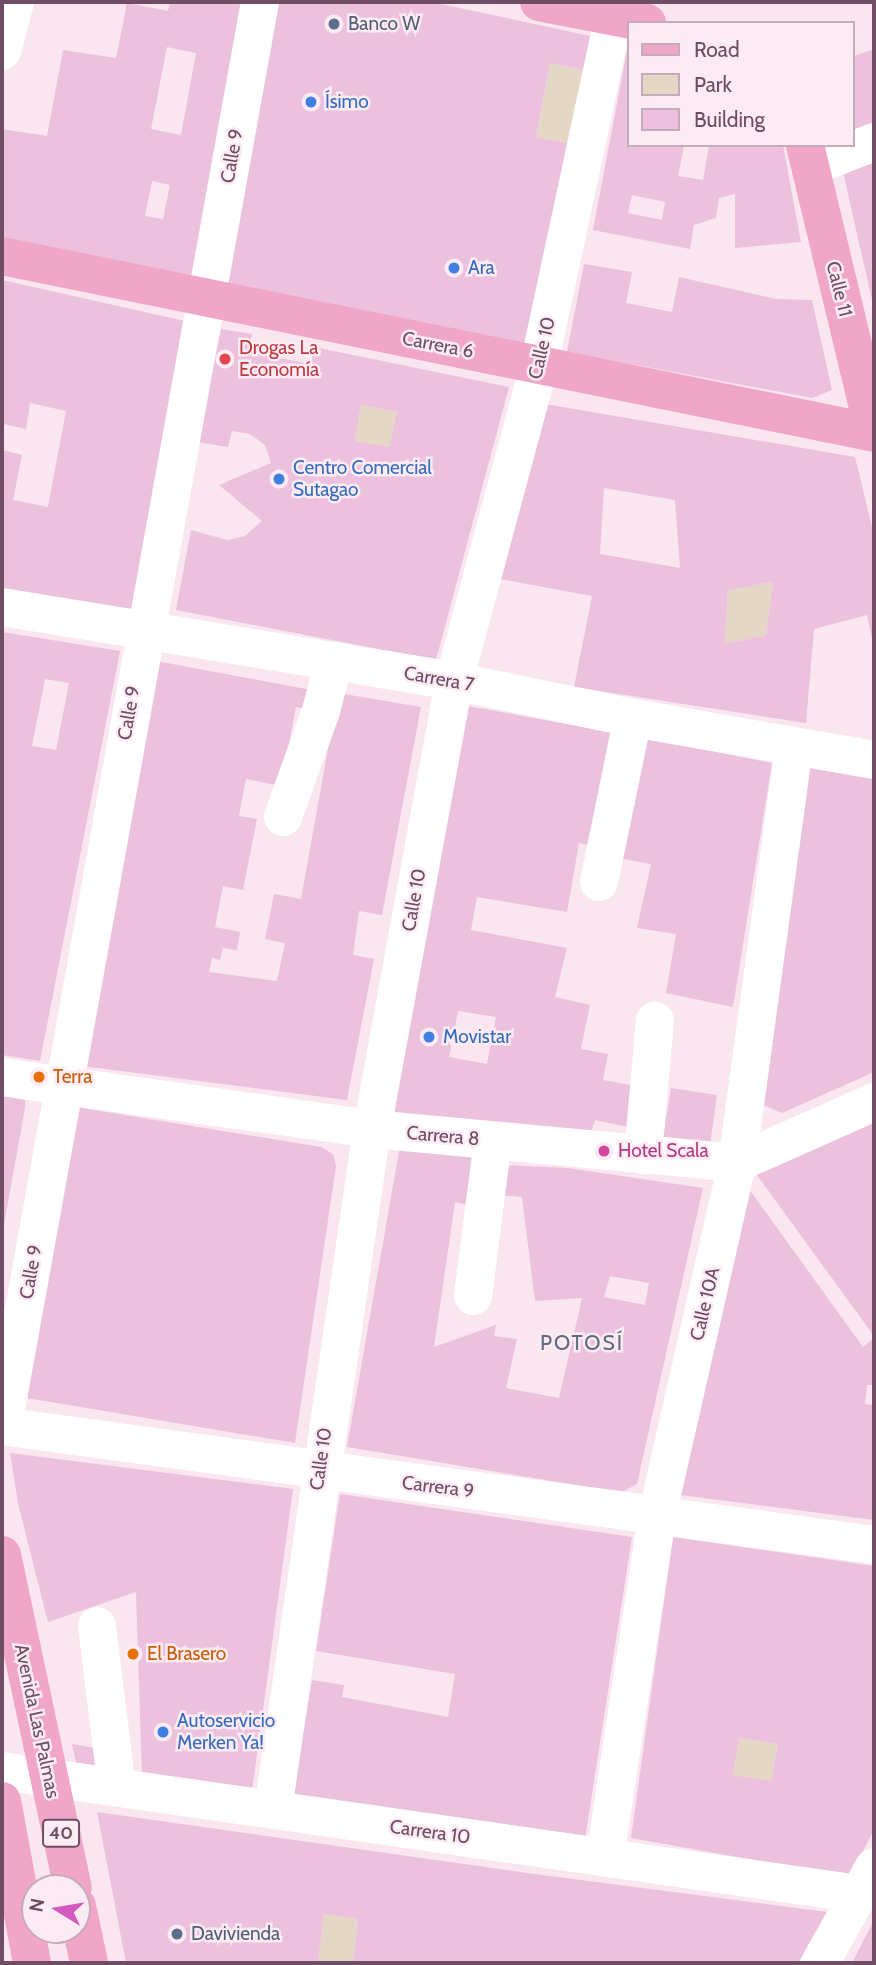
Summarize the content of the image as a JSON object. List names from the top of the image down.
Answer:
{
  "streets": {
    "main road": [
      "Calle 11",
      "Carrera 6",
      "Avenida Las Palmas",
      "40"
    ],
    "street": [
      "Calle 9",
      "Calle 10",
      "Carrera 7",
      "Carrera 8",
      "Calle 10A",
      "Carrera 9",
      "Carrera 10"
    ]
  },
  "crossings": [
    ["Calle 9", "Carrera 6"],
    ["Calle 9", "Carrera 7"],
    ["Calle 9", "Carrera 8"],
    ["Calle 9", "Carrera 9"],
    ["Calle 11", "Carrera 6"],
    ["Carrera 6", "Calle 10"],
    ["Calle 10", "Carrera 7"],
    ["Calle 10", "Carrera 8"],
    ["Calle 10", "Carrera 9"],
    ["Calle 10", "Carrera 10"],
    ["Carrera 7", "Calle 10A"],
    ["Carrera 8", "Calle 10A"],
    ["Calle 10A", "Carrera 9"],
    ["Calle 10A", "Carrera 10"],
    ["Avenida Las Palmas", "Carrera 10"]
  ],
  "districts": ["POTOSÍ"],
  "places": [
    "Banco W",
    "Ísimo",
    "Ara",
    "Drogas La Economía",
    "Centro Comercial Sutagao",
    "Movistar",
    "Terra",
    "Hotel Scala",
    "El Brasero",
    "Autoservicio Merken Ya!",
    "Davivienda"
  ],
  "legend": ["Road", "Park", "Building"],
  "north": "left"
}
